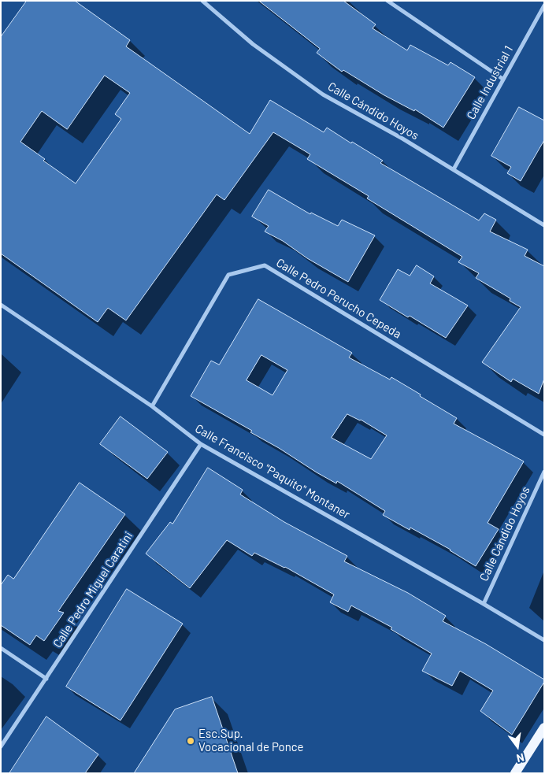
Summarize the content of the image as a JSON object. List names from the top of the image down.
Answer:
{
  "streets": {
    "street": [
      "Calle Industrial 1",
      "Calle Cándido Hoyos",
      "Calle Pedro Perucho Cepeda",
      "Calle Francisco \"Paquito\" Montaner",
      "Calle Pedro Miguel Caratini"
    ]
  },
  "crossings": [
    ["Calle Industrial 1", "Calle Cándido Hoyos"],
    ["Calle Cándido Hoyos", "Calle Francisco \"Paquito\" Montaner"],
    ["Calle Pedro Perucho Cepeda", "Calle Francisco \"Paquito\" Montaner"],
    ["Calle Francisco \"Paquito\" Montaner", "Calle Pedro Miguel Caratini"]
  ],
  "places": ["Esc.Sup. Vocacional de Ponce"],
  "north": "bottom"
}
